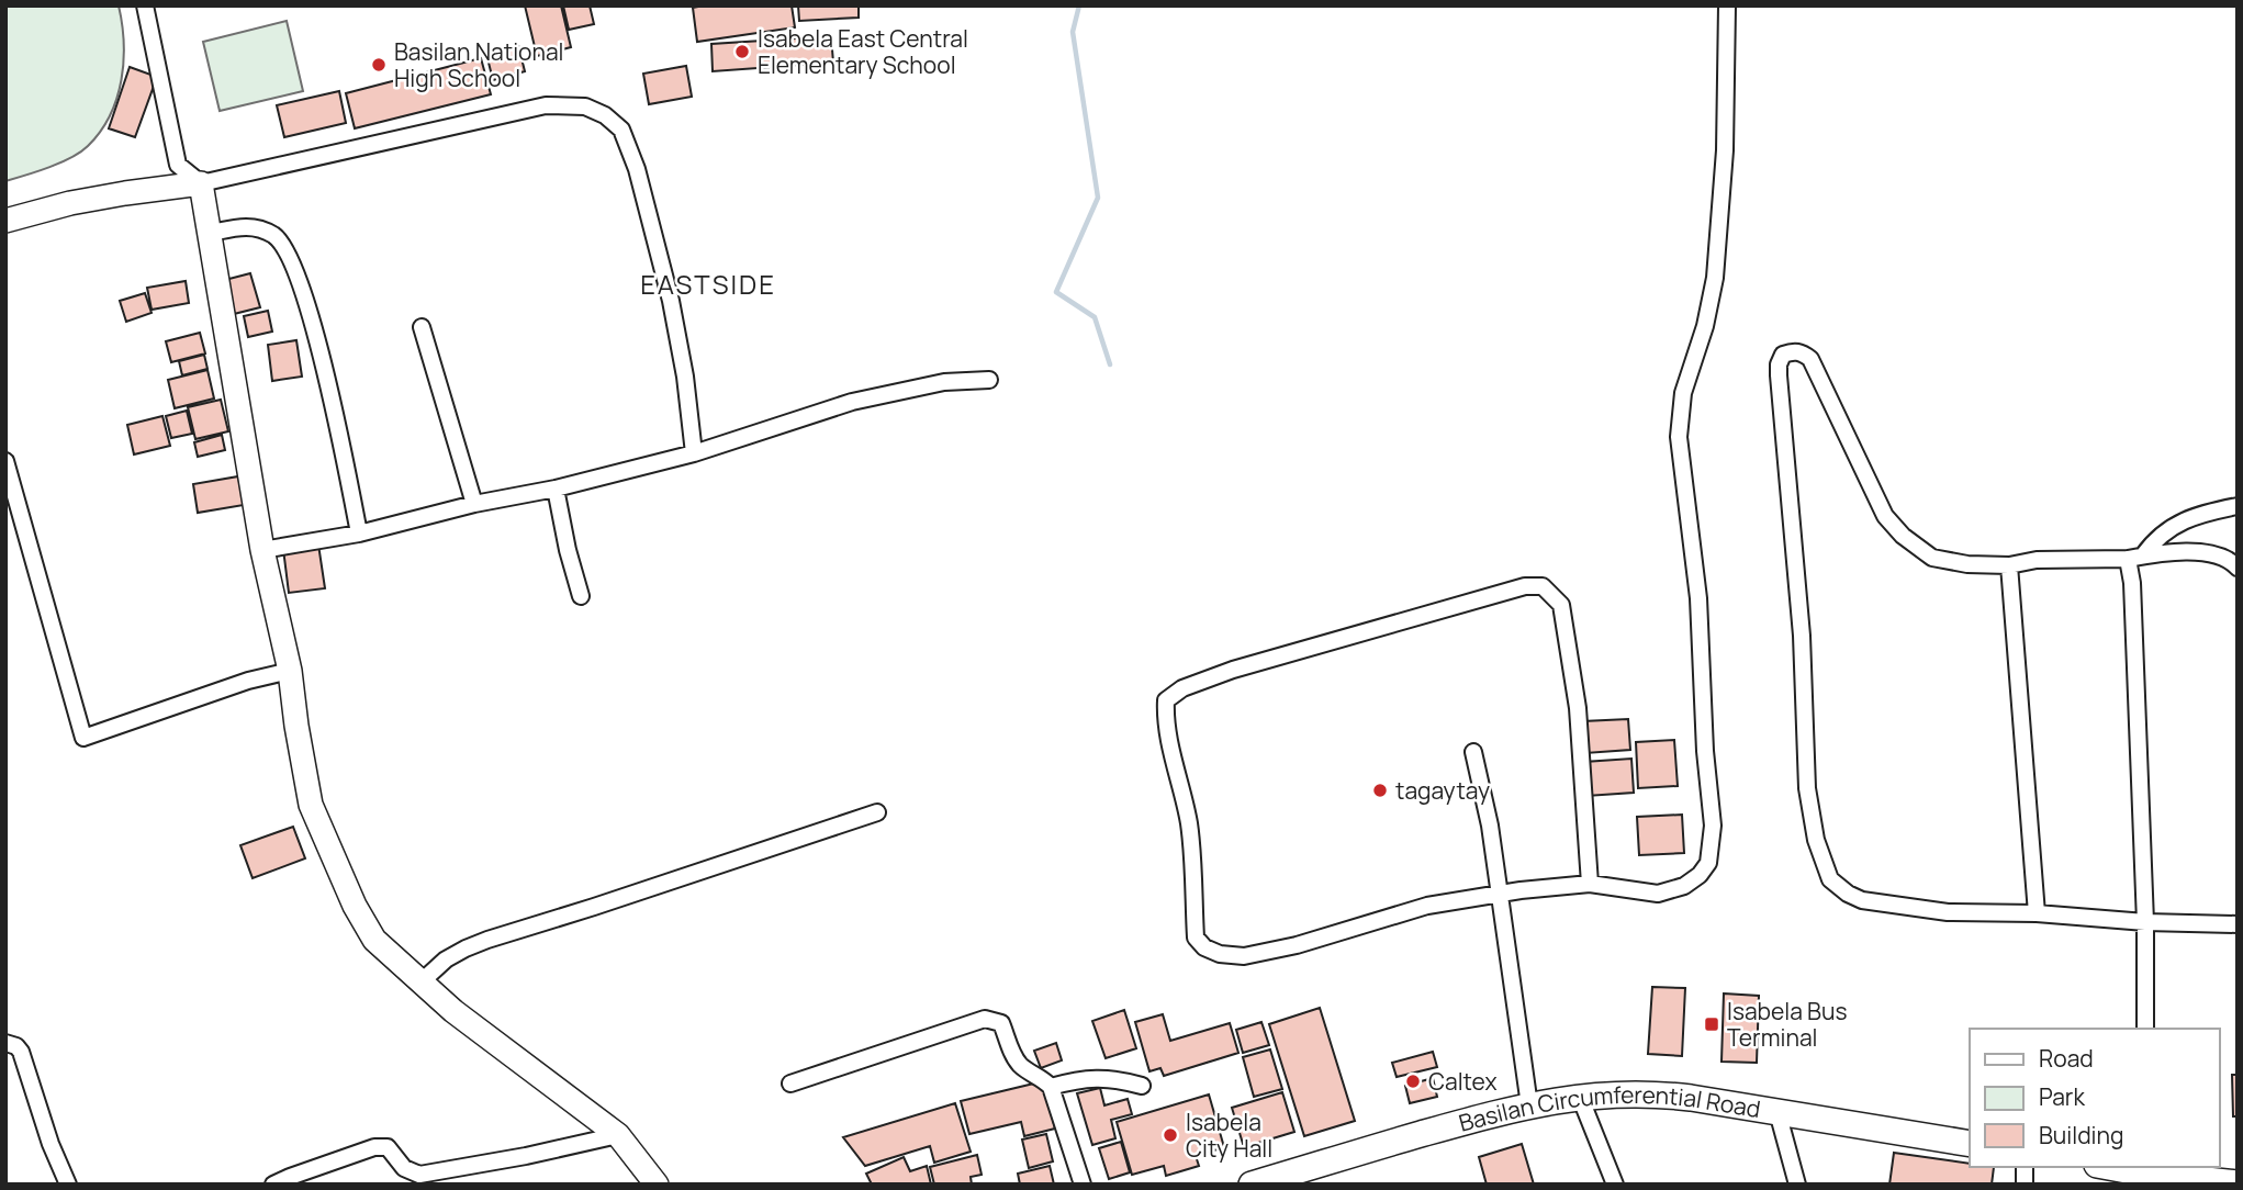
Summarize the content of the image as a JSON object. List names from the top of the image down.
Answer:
{
  "streets": {
    "main road": ["Basilan Circumferential Road"]
  },
  "districts": ["EASTSIDE"],
  "places": {
    "other": [
      "Isabela East Central Elementary School",
      "Basilan National High School",
      "tagaytay",
      "Caltex",
      "Isabela City Hall"
    ],
    "transit": ["Isabela Bus Terminal"]
  },
  "legend": ["Road", "Park", "Building"]
}
